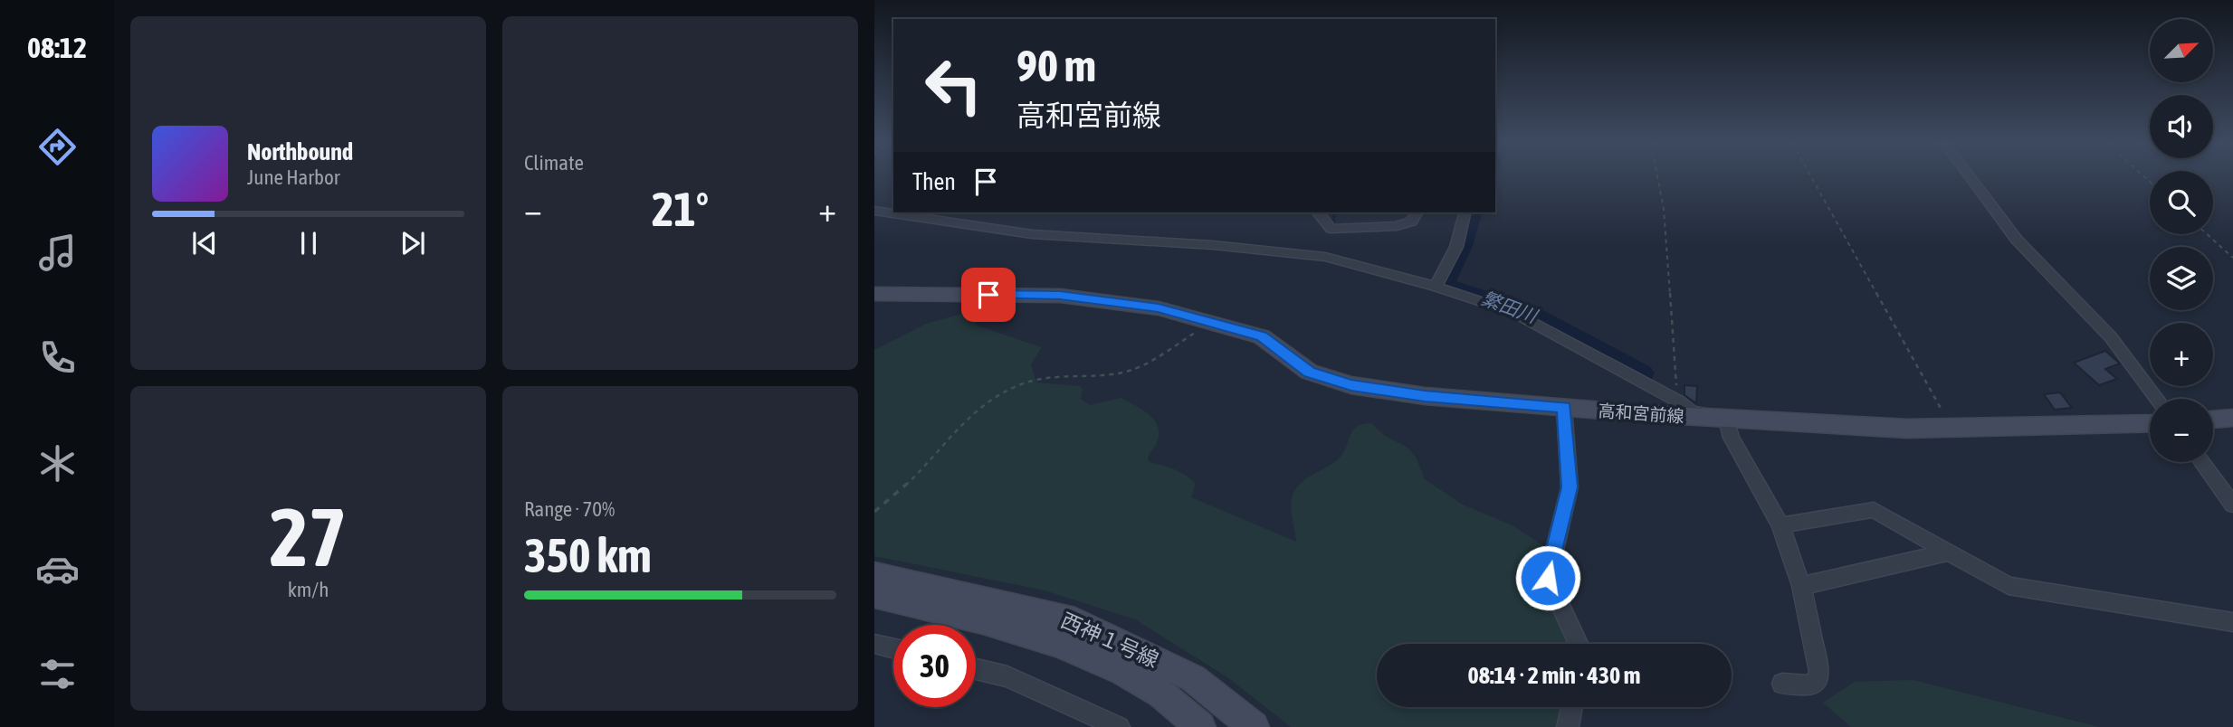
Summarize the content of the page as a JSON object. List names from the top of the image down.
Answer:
{
  "streets": {
    "street": ["高和宮前線", "西神１号線"]
  },
  "water": ["繁田川"],
  "north": "top right",
  "page": {
    "tabs": "08:12",
    "tile": [
      "Climate",
      ["27", "km/h"],
      ["Range · 70%", "350 km"]
    ],
    "map_buttons": ["+", "−"],
    "turn": ["90 m", "高和宮前線"],
    "song": ["Northbound", "June Harbor"],
    "then": "Then",
    "heat": ["−", "21°", "+"],
    "limit": "30",
    "trip": "08:14 · 2 min · 430 m"
  }
}
